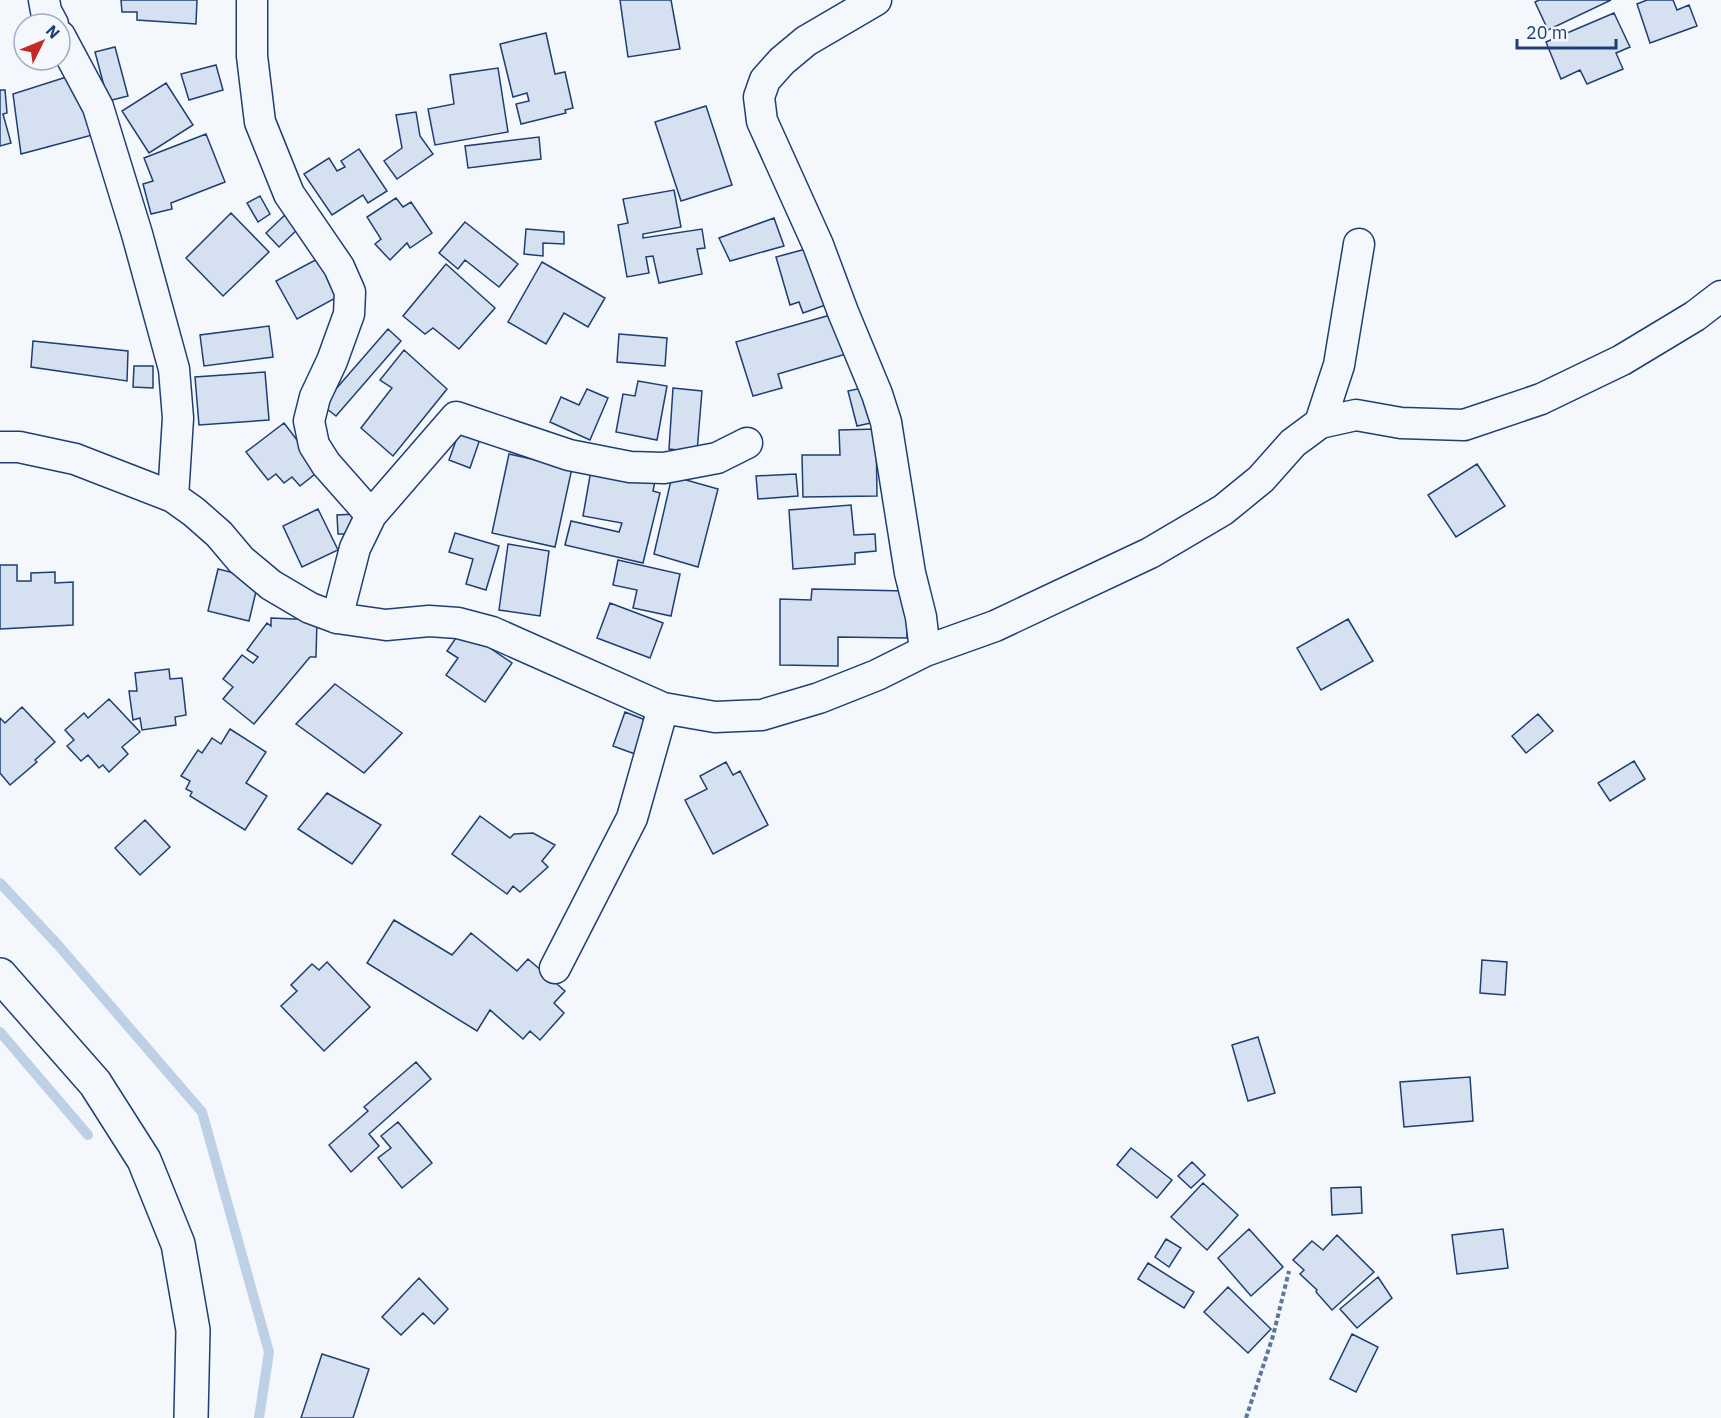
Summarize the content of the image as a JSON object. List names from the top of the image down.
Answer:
{
  "scale_bar": "20 m",
  "north": "top right"
}
